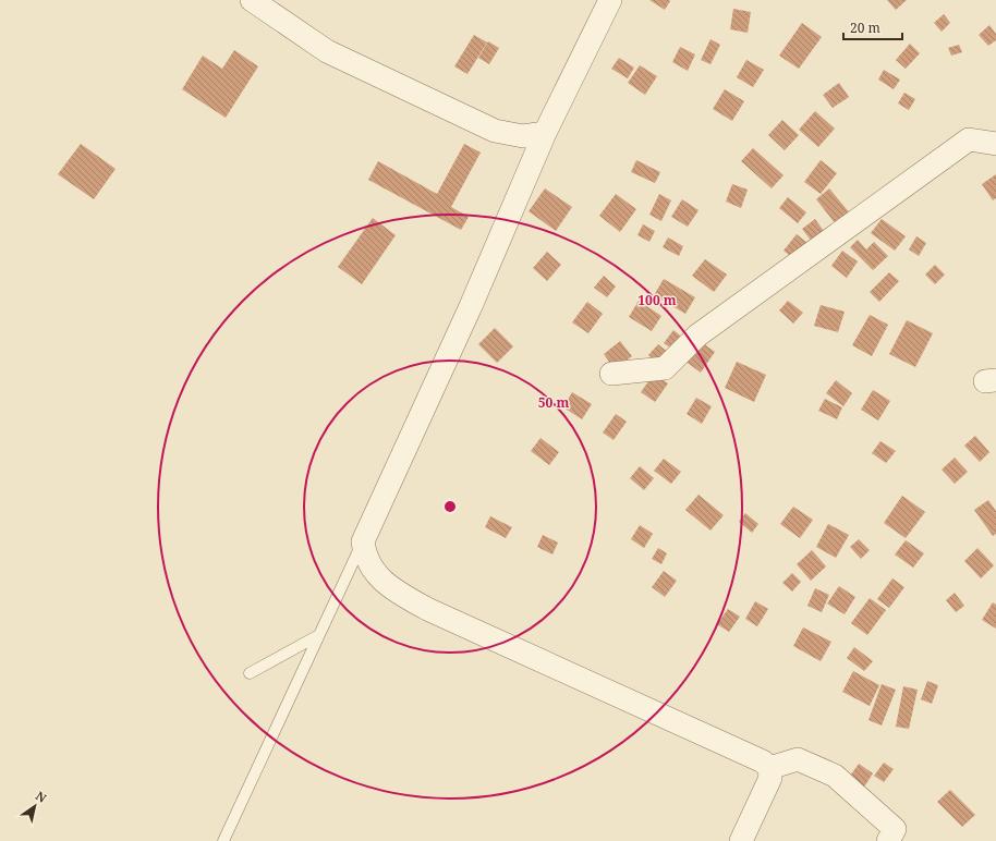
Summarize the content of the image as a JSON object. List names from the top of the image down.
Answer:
{
  "scale_bar": "20 m",
  "north": "top right",
  "rings": ["100 m", "50 m"]
}
